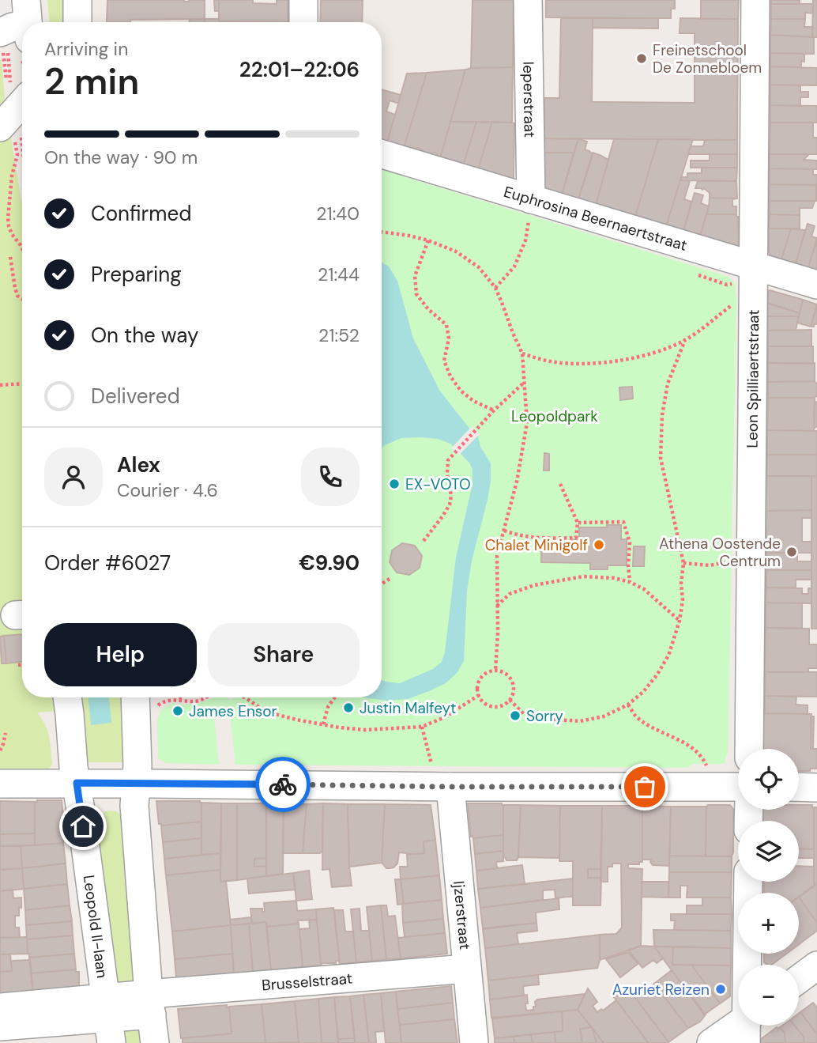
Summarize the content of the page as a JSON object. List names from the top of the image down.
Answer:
{
  "streets": {
    "street": [
      "Ieperstraat",
      "Euphrosina Beernaertstraat",
      "Leon Spilliaertstraat",
      "Ijzerstraat",
      "Leopold II-laan",
      "Brusselstraat"
    ]
  },
  "crossings": [
    ["Ieperstraat", "Euphrosina Beernaertstraat"],
    ["Euphrosina Beernaertstraat", "Leon Spilliaertstraat"],
    ["Ijzerstraat", "Brusselstraat"],
    ["Leopold II-laan", "Brusselstraat"]
  ],
  "parks": ["Leopoldpark"],
  "places": [
    "Freinetschool De Zonnebloem",
    "EX-VOTO",
    "Chalet Minigolf",
    "Athena Oostende Centrum",
    "Justin Malfeyt",
    "James Ensor",
    "Sorry",
    "Azuriet Reizen"
  ],
  "page": {
    "heading": ["2 min", "Arriving in", "22:01–22:06"],
    "panel": [
      "Alex",
      "Courier · 4.6",
      "Order #6027",
      "€9.90"
    ],
    "bar": "On the way · 90 m",
    "list": [
      ["Confirmed", "21:40"],
      ["Preparing", "21:44"],
      ["On the way", "21:52"],
      "Delivered"
    ],
    "buttons": ["Help", "Share"],
    "map_buttons": ["+", "−"]
  }
}
